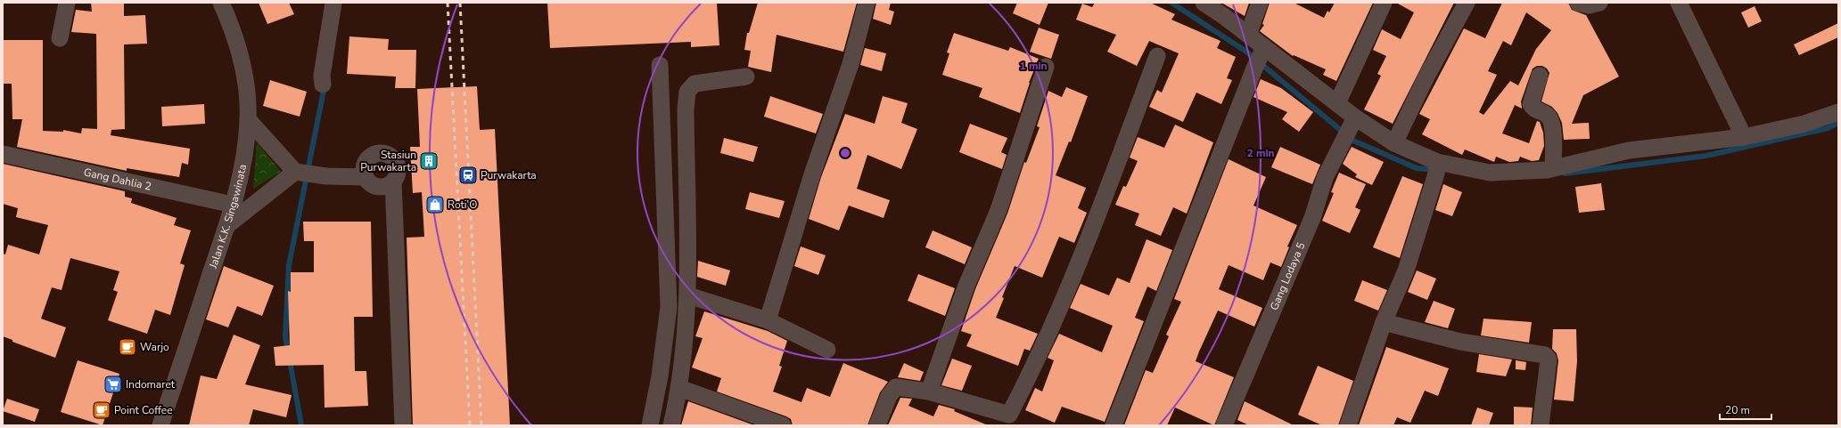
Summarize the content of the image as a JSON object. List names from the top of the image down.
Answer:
{
  "streets": {
    "street": ["Gang Dahlia 2", "Jalan K.K. Singawinata", "Gang Lodaya 5"]
  },
  "crossings": [
    ["Gang Dahlia 2", "Jalan K.K. Singawinata"]
  ],
  "places": {
    "building": ["Stasiun Purwakarta"],
    "station": ["Purwakarta"],
    "shop": ["Roti'O"],
    "cafe": ["Warjo", "Point Coffee"],
    "supermarket": ["Indomaret"]
  },
  "scale_bar": "20 m",
  "rings": ["1 min", "2 min"]
}
